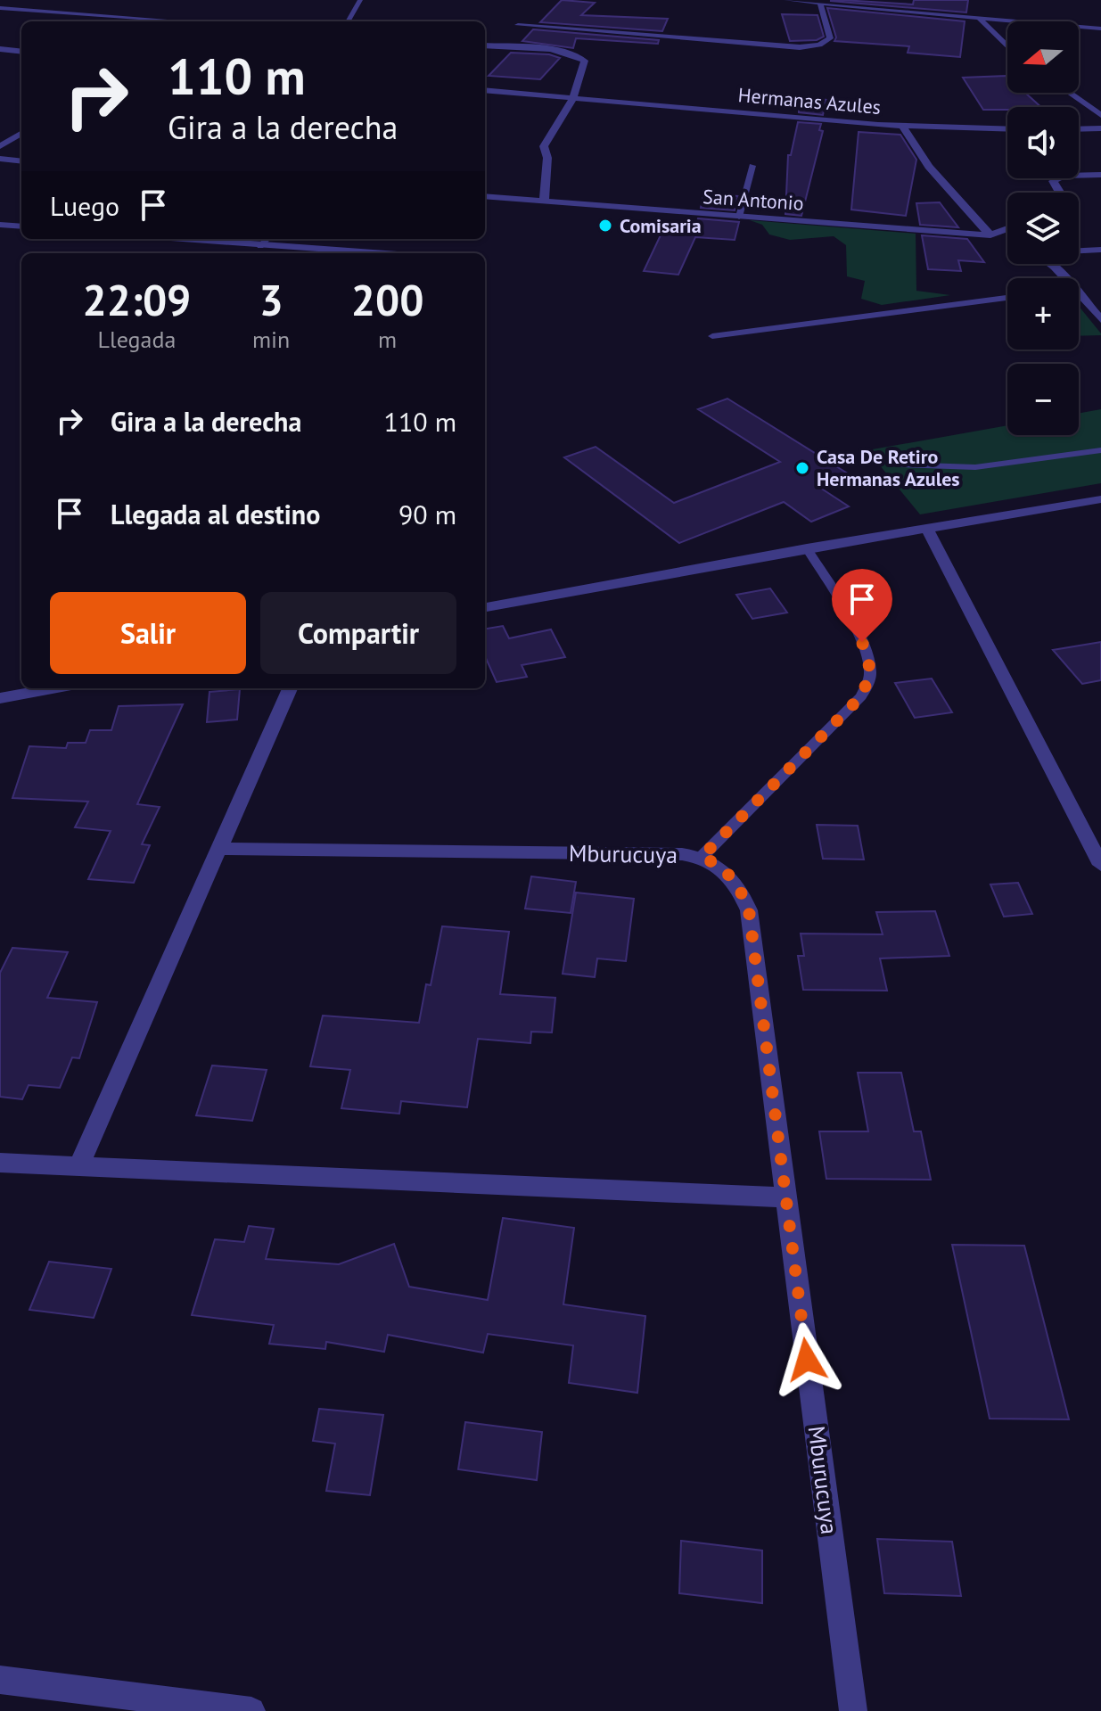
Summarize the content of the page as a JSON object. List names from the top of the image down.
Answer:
{
  "streets": {
    "street": ["Hermanas Azules", "San Antonio", "Mburucuya"]
  },
  "crossings": [
    ["Hermanas Azules", "San Antonio"]
  ],
  "places": ["Comisaria", "Casa De Retiro Hermanas Azules"],
  "north": "left",
  "page": {
    "map_buttons": ["+", "−"],
    "turn": ["110 m", "Gira a la derecha"],
    "then": "Luego",
    "eta": [
      "22:09",
      "Llegada",
      "3",
      "min",
      "200",
      "m"
    ],
    "list": [
      {
        "name": "Gira a la derecha",
        "value": "110 m"
      },
      {
        "name": "Llegada al destino",
        "value": "90 m"
      }
    ],
    "buttons": ["Salir", "Compartir"]
  }
}
